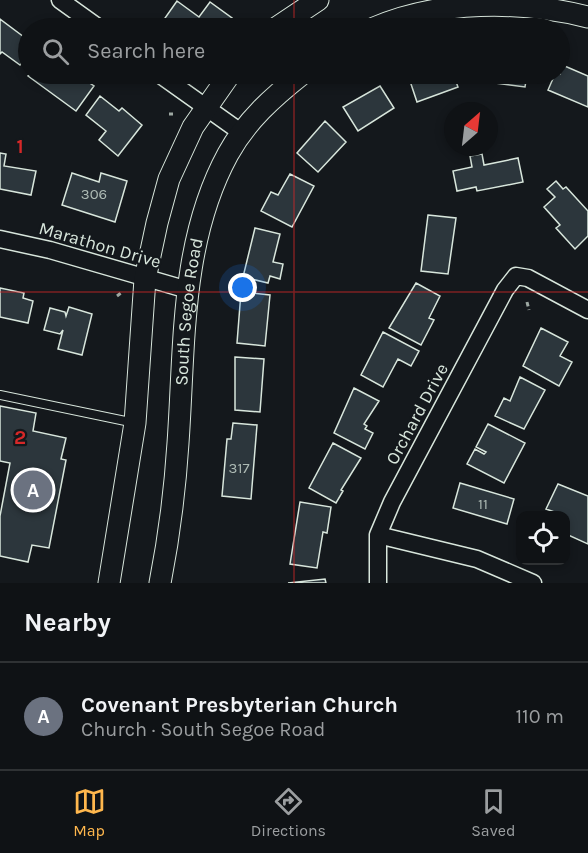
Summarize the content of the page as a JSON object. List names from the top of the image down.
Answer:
{
  "streets": {
    "street": ["Marathon Drive", "South Segoe Road", "Orchard Drive"]
  },
  "crossings": [
    ["Marathon Drive", "South Segoe Road"]
  ],
  "house_numbers": ["306", "317", "11"],
  "north": "top right",
  "page": {
    "search": "Search here",
    "pins": "A",
    "heading": "Nearby",
    "list": [
      {
        "mark": "A",
        "name": "Covenant Presbyterian Church",
        "note": "Church · South Segoe Road",
        "value": "110 m"
      }
    ],
    "nav": ["Map", "Directions", "Saved"]
  },
  "grid": {
    "rows": ["1", "2"]
  }
}
